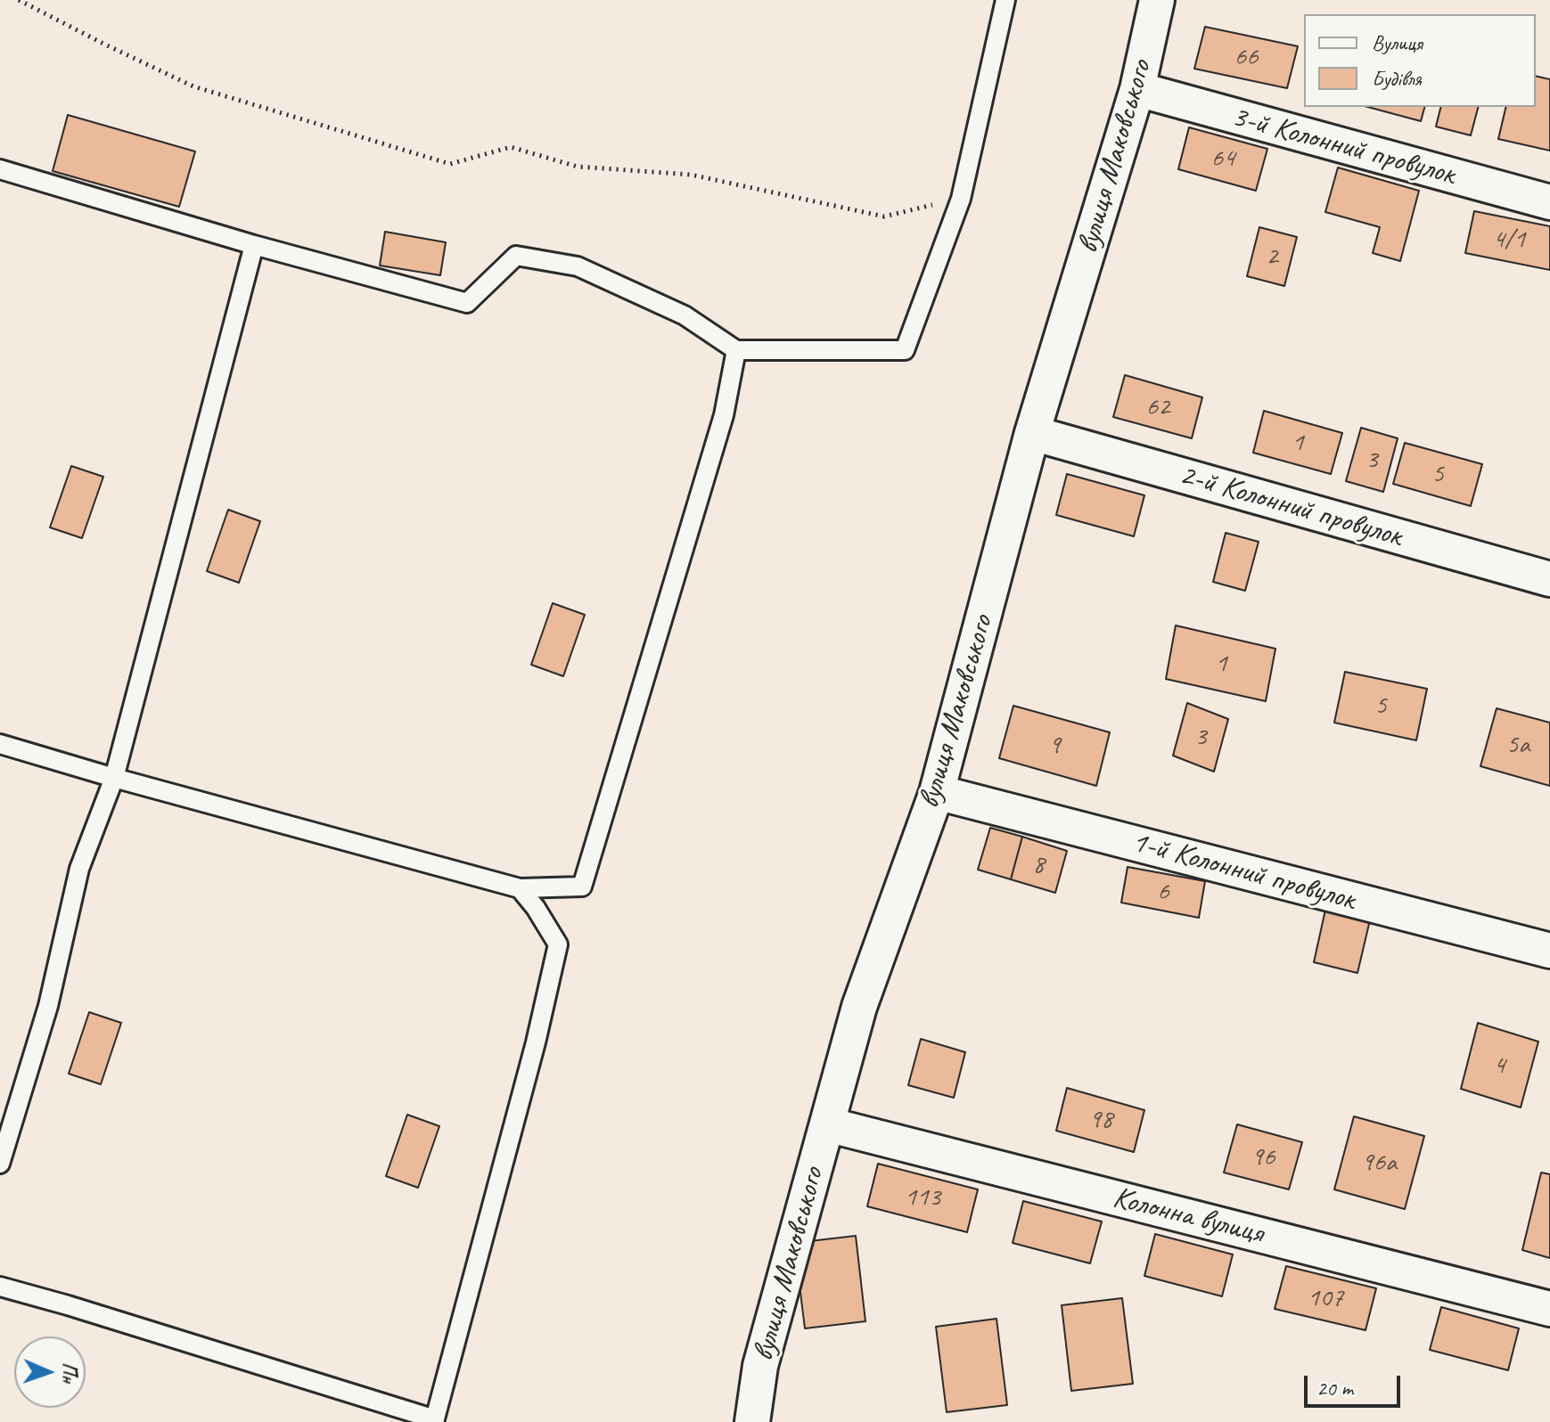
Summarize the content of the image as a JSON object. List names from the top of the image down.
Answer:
{
  "streets": {
    "street": [
      "3-й Колонний провулок",
      "вулиця Маковського",
      "2-й Колонний провулок",
      "1-й Колонний провулок",
      "Колонна вулиця"
    ]
  },
  "crossings": [
    ["3-й Колонний провулок", "вулиця Маковського"],
    ["вулиця Маковського", "2-й Колонний провулок"],
    ["вулиця Маковського", "1-й Колонний провулок"],
    ["вулиця Маковського", "Колонна вулиця"]
  ],
  "house_numbers": [
    "66",
    "64",
    "4/1",
    "2",
    "62",
    "1",
    "3",
    "5",
    "1",
    "5",
    "3",
    "5а",
    "9",
    "8",
    "6",
    "4",
    "98",
    "96",
    "96а",
    "113",
    "107"
  ],
  "legend": ["Вулиця", "Будівля"],
  "scale_bar": "20 m",
  "north": "right"
}
